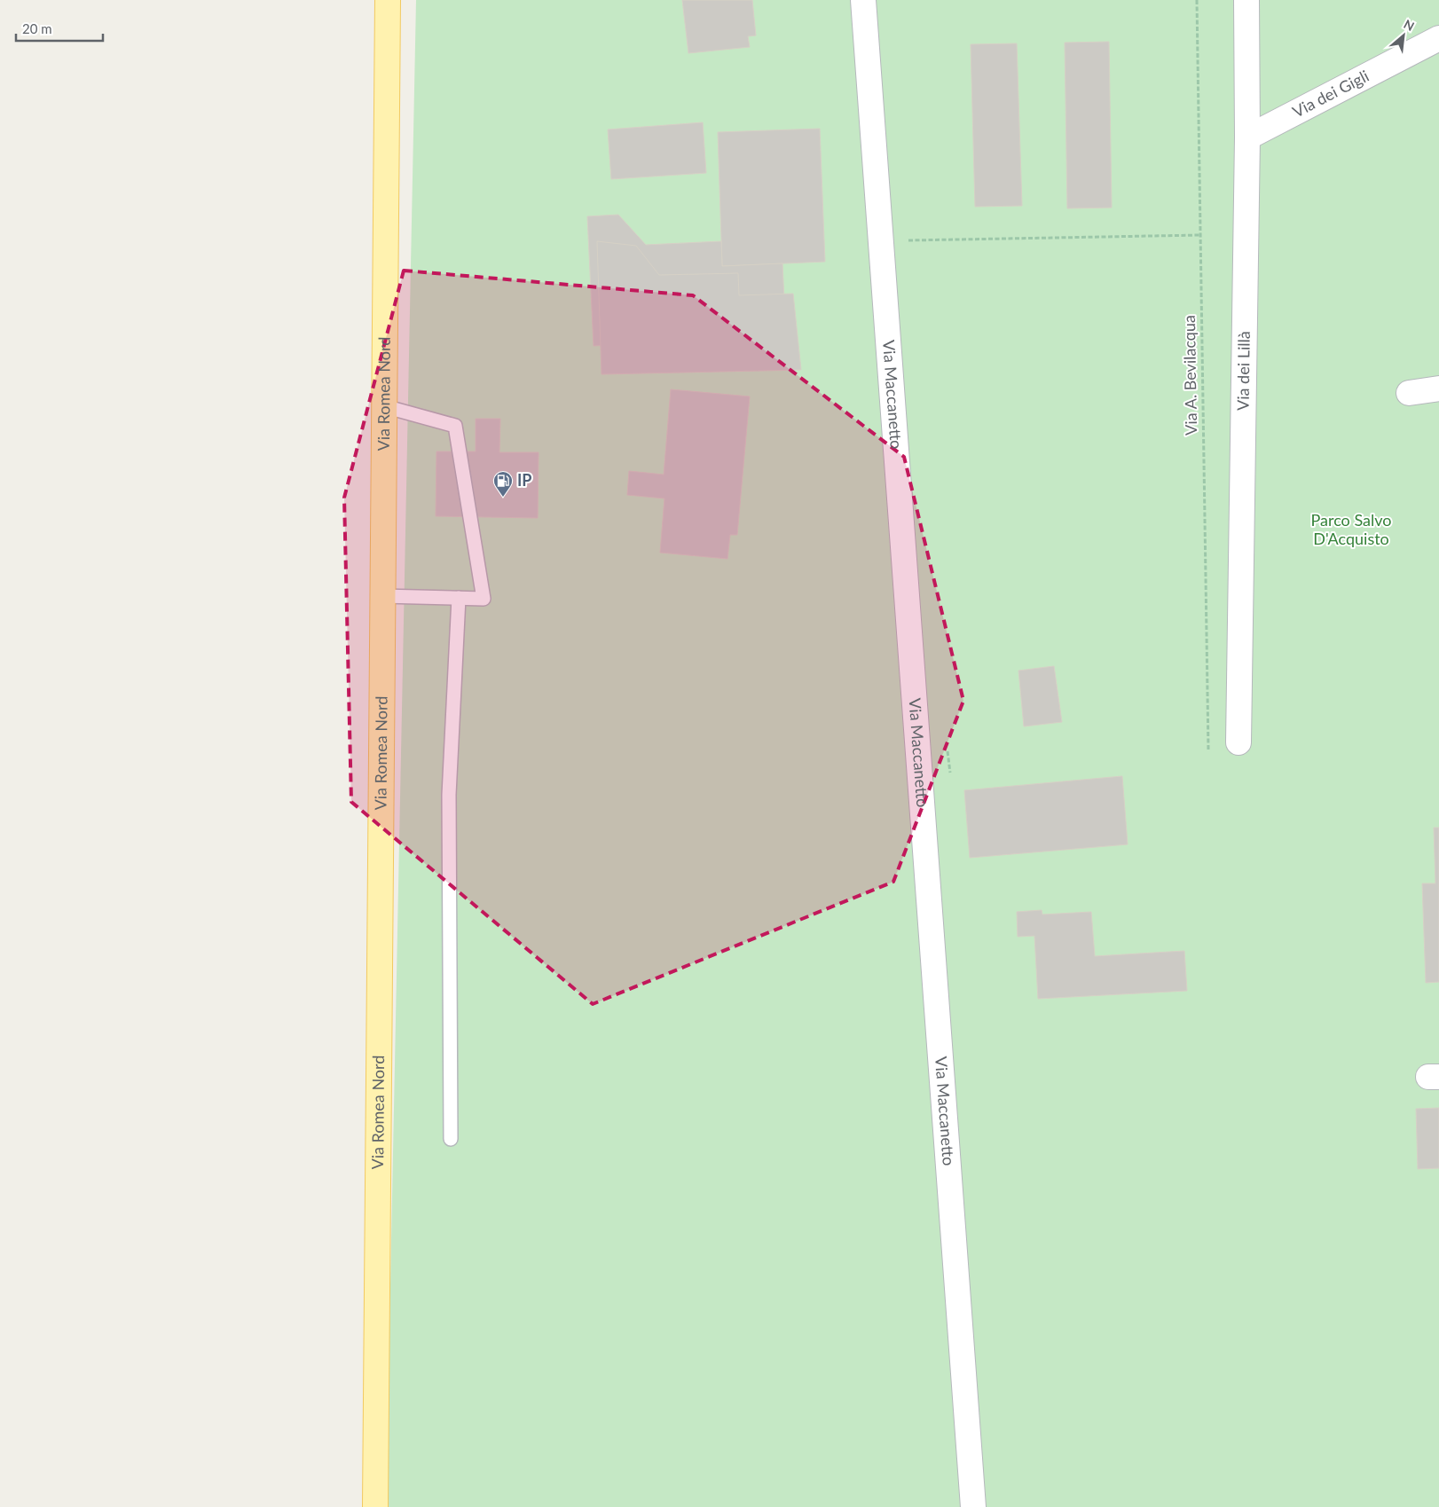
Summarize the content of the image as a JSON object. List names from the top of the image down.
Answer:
{
  "streets": {
    "main road": ["Via Romea Nord"],
    "street": ["Via dei Gigli", "Via dei Lillà", "Via Maccanetto"],
    "path": ["Via A. Bevilacqua"]
  },
  "crossings": [
    ["Via dei Gigli", "Via dei Lillà"]
  ],
  "parks": ["Parco Salvo D'Acquisto"],
  "places": {
    "fuel station": ["IP"]
  },
  "scale_bar": "20 m",
  "north": "top right"
}
